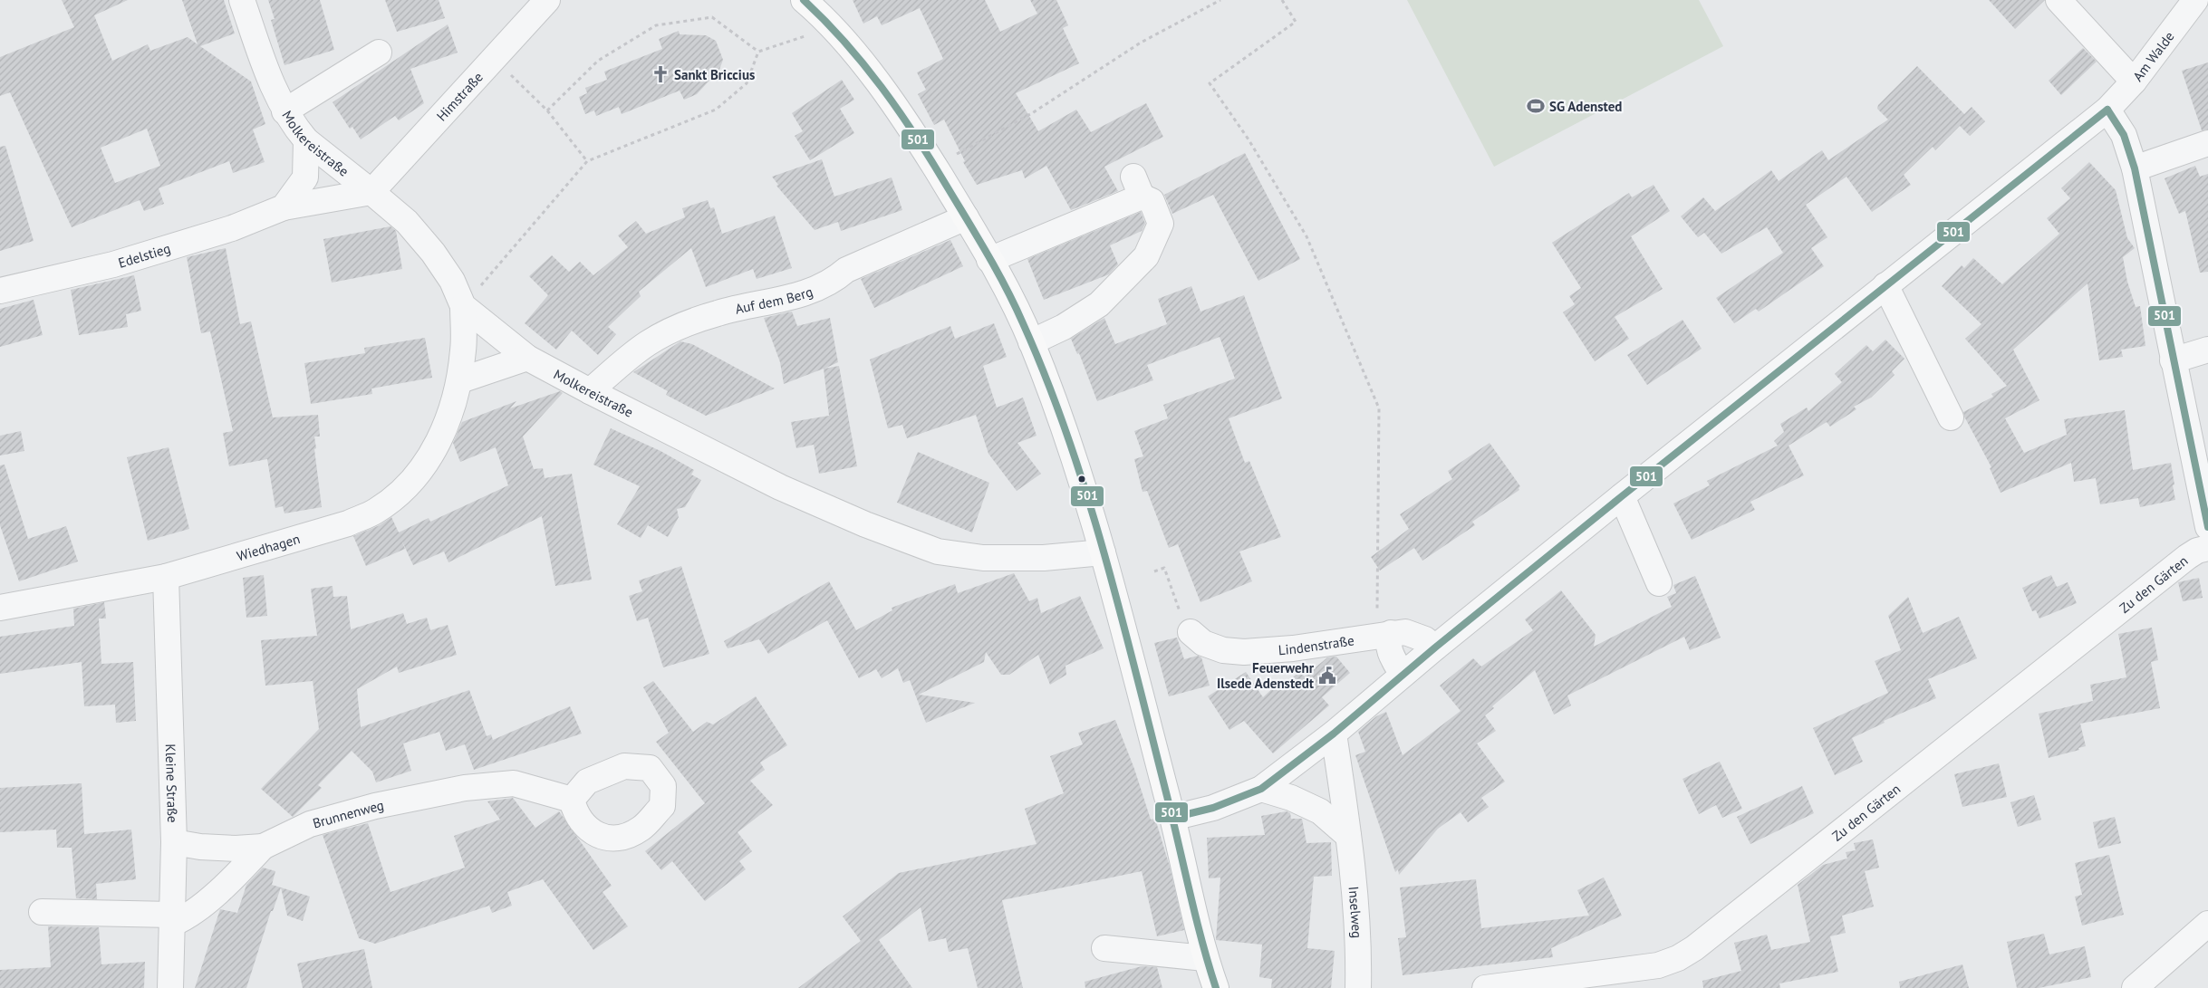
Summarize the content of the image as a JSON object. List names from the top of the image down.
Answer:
{
  "streets": {
    "street": [
      "Am Walde",
      "Himstraße",
      "Molkereistraße",
      "Edelstieg",
      "Auf dem Berg",
      "Wiedhagen",
      "Zu den Gärten",
      "Lindenstraße",
      "Kleine Straße",
      "Brunnenweg",
      "Inselweg"
    ]
  },
  "crossings": [
    ["Himstraße", "Molkereistraße"],
    ["Himstraße", "Edelstieg"],
    ["Molkereistraße", "Edelstieg"],
    ["Molkereistraße", "Auf dem Berg"],
    ["Molkereistraße", "Wiedhagen"],
    ["Wiedhagen", "Kleine Straße"],
    ["Kleine Straße", "Brunnenweg"]
  ],
  "places": {
    "church": ["Sankt Briccius"],
    "sports": ["SG Adensted"],
    "public building": ["Feuerwehr Ilsede Adenstedt"]
  },
  "lines": ["transit line 501"]
}
